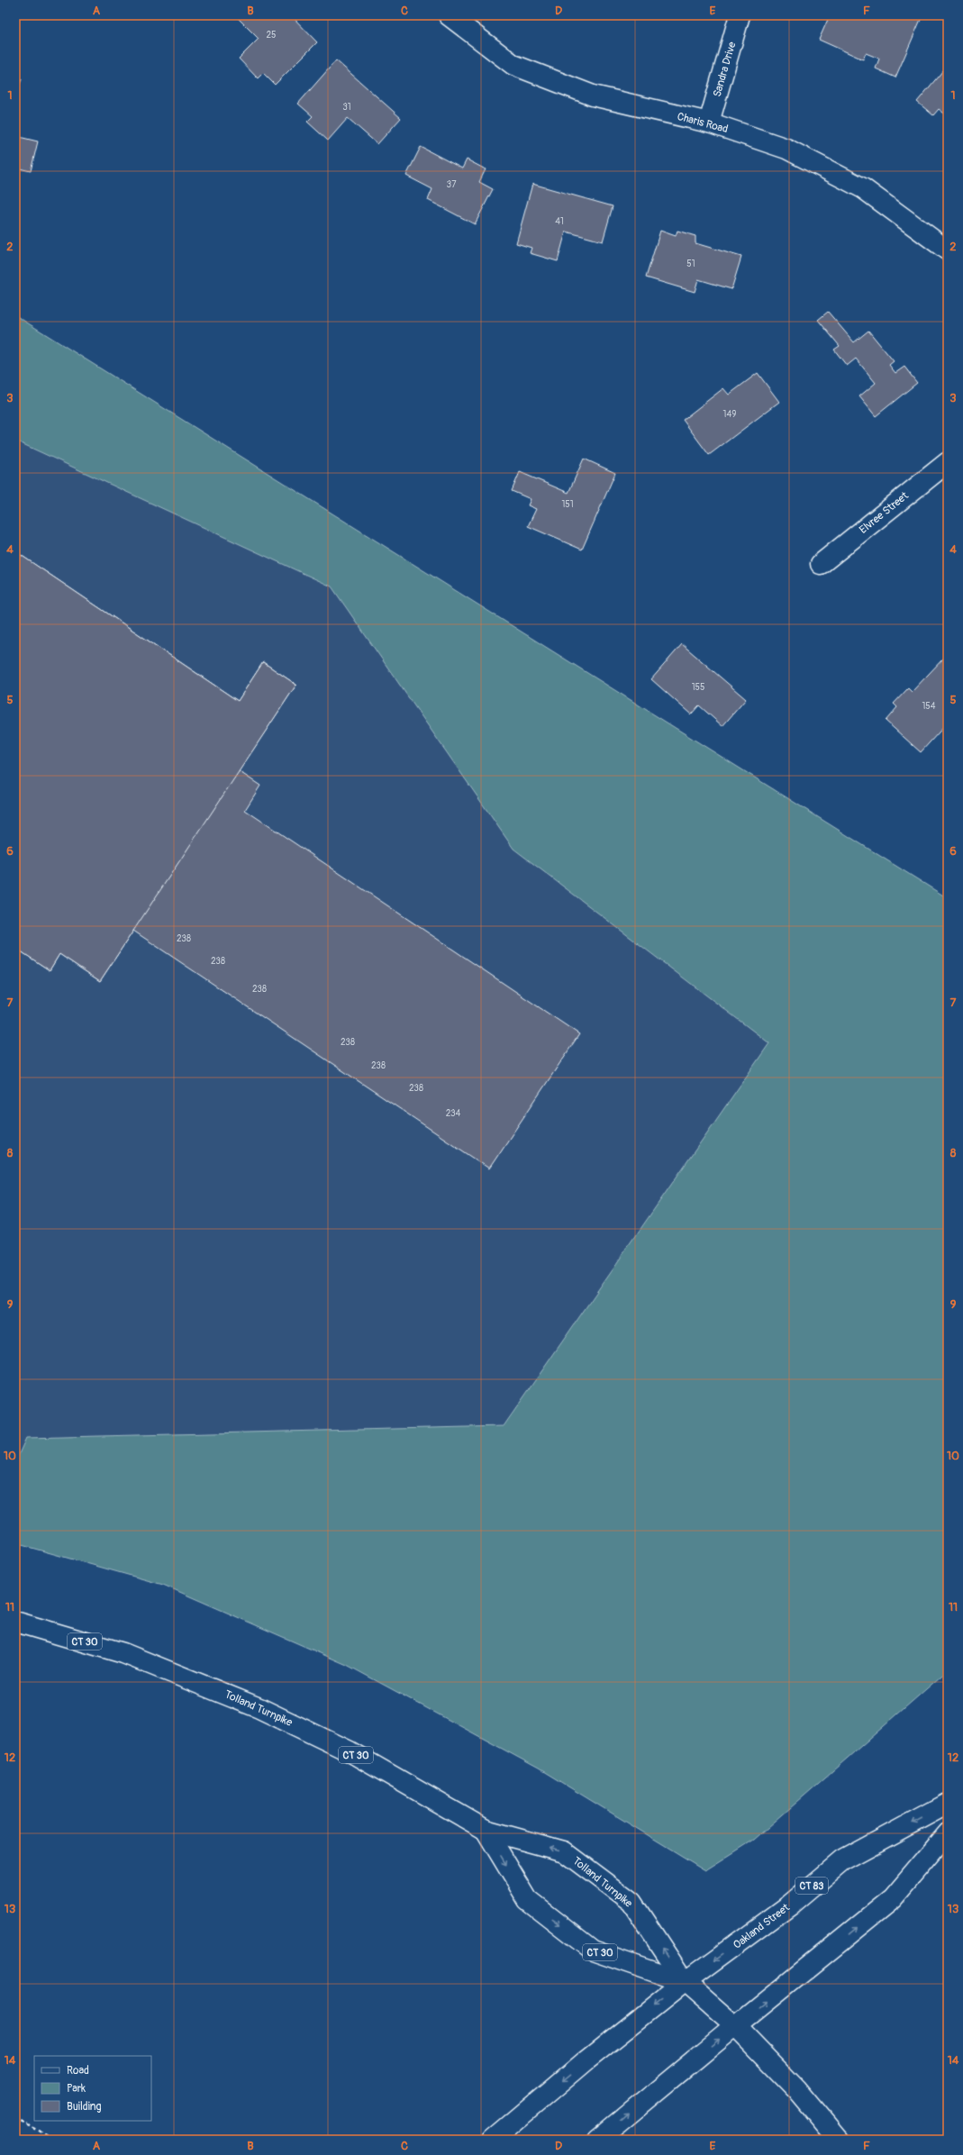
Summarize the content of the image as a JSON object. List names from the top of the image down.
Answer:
{
  "streets": {
    "main road": [
      "Sandra Drive",
      "Charis Road",
      "Elvree Street",
      "CT 30",
      "Tolland Turnpike",
      "CT 83",
      "Oakland Street"
    ]
  },
  "crossings": [
    ["Sandra Drive", "Charis Road"],
    ["Tolland Turnpike", "Oakland Street"]
  ],
  "house_numbers": [
    "25",
    "31",
    "37",
    "41",
    "51",
    "149",
    "151",
    "155",
    "154",
    "238",
    "238",
    "238",
    "238",
    "238",
    "238",
    "234"
  ],
  "legend": ["Road", "Park", "Building"],
  "grid": {
    "columns": [
      "A",
      "B",
      "C",
      "D",
      "E",
      "F"
    ],
    "rows": [
      "1",
      "2",
      "3",
      "4",
      "5",
      "6",
      "7",
      "8",
      "9",
      "10",
      "11",
      "12",
      "13",
      "14"
    ]
  }
}
